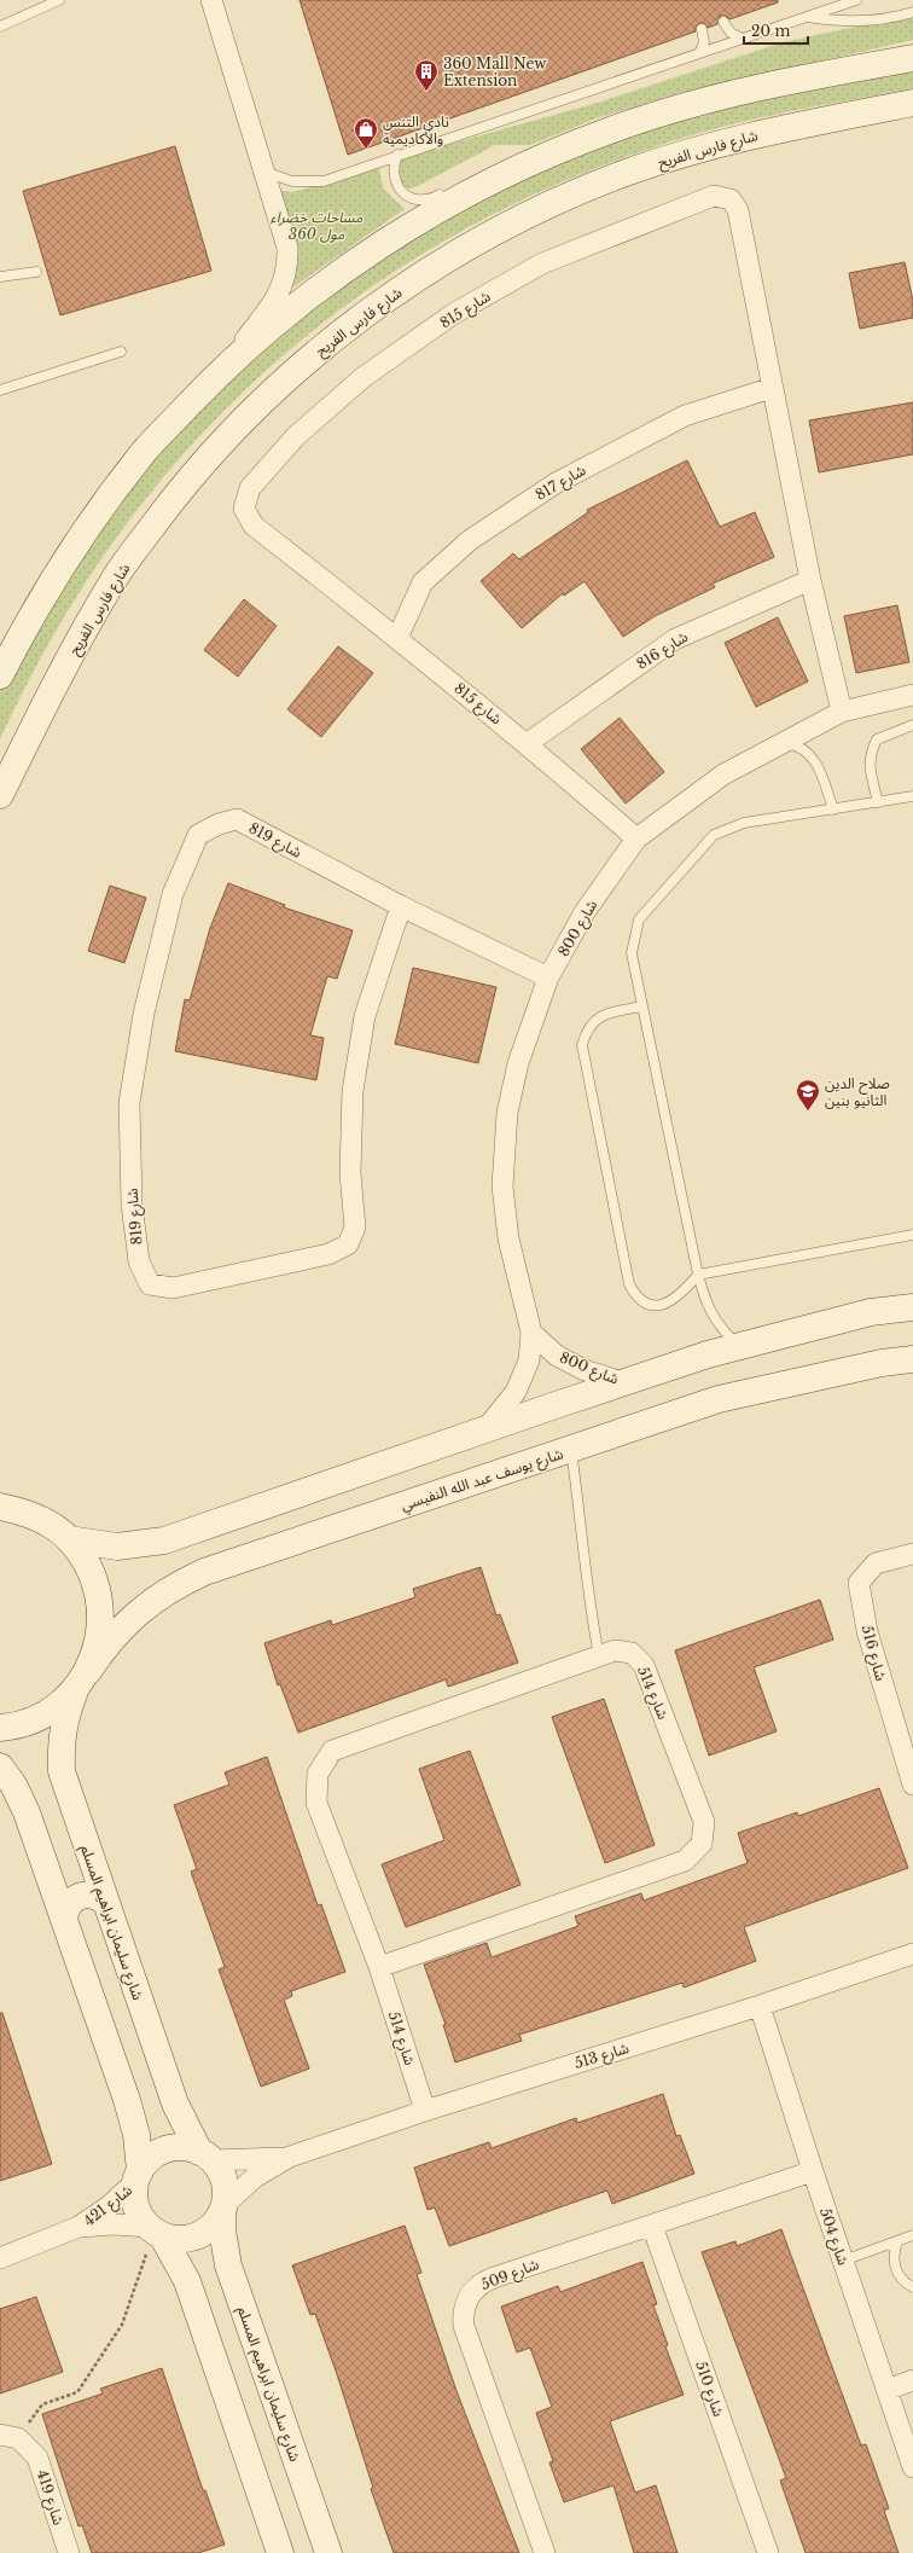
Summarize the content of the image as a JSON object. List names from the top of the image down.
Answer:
{
  "streets": {
    "street": [
      "شارع فارس الفريح",
      "شارع 815",
      "شارع 817",
      "شارع 816",
      "شارع 819",
      "شارع 800",
      "شارع يوسف عبد الله النفيسي",
      "شارع 516",
      "شارع 514",
      "شارع سليمان ابراهيم المسلم",
      "شارع 513",
      "شارع 421",
      "شارع 504",
      "شارع 509",
      "شارع 510",
      "شارع 419"
    ]
  },
  "crossings": [
    ["شارع 815", "شارع 817"],
    ["شارع 815", "شارع 816"],
    ["شارع 815", "شارع 800"],
    ["شارع 819", "شارع 800"],
    ["شارع يوسف عبد الله النفيسي", "شارع سليمان ابراهيم المسلم"],
    ["شارع 514", "شارع 513"],
    ["شارع سليمان ابراهيم المسلم", "شارع 513"],
    ["شارع سليمان ابراهيم المسلم", "شارع 421"],
    ["شارع 513", "شارع 421"],
    ["شارع 513", "شارع 504"],
    ["شارع 504", "شارع 509"],
    ["شارع 509", "شارع 510"]
  ],
  "parks": ["مساحات خضراء 360 مول"],
  "places": {
    "building": ["360 Mall New Extension"],
    "shop": ["نادي التنس والأكاديمية"],
    "school or university": ["صلاح الدين الثانيو بنين"]
  },
  "scale_bar": "20 m"
}
